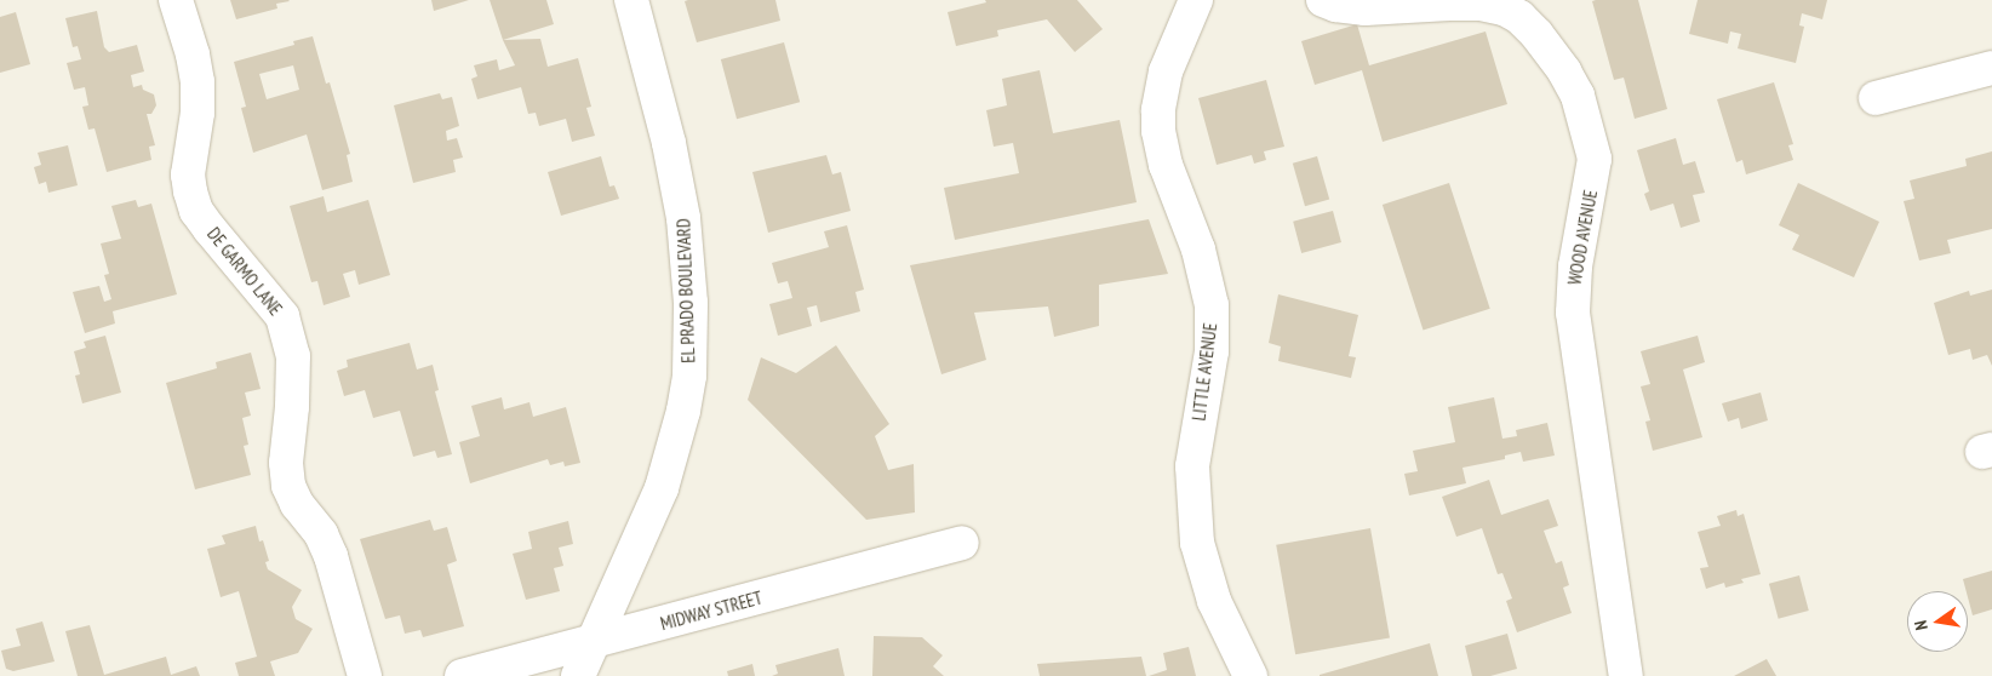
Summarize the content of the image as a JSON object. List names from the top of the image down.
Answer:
{
  "streets": {
    "street": [
      "WOOD AVENUE",
      "DE GARMO LANE",
      "EL PRADO BOULEVARD",
      "LITTLE AVENUE",
      "MIDWAY STREET"
    ]
  },
  "crossings": [
    ["EL PRADO BOULEVARD", "MIDWAY STREET"]
  ],
  "north": "left"
}
